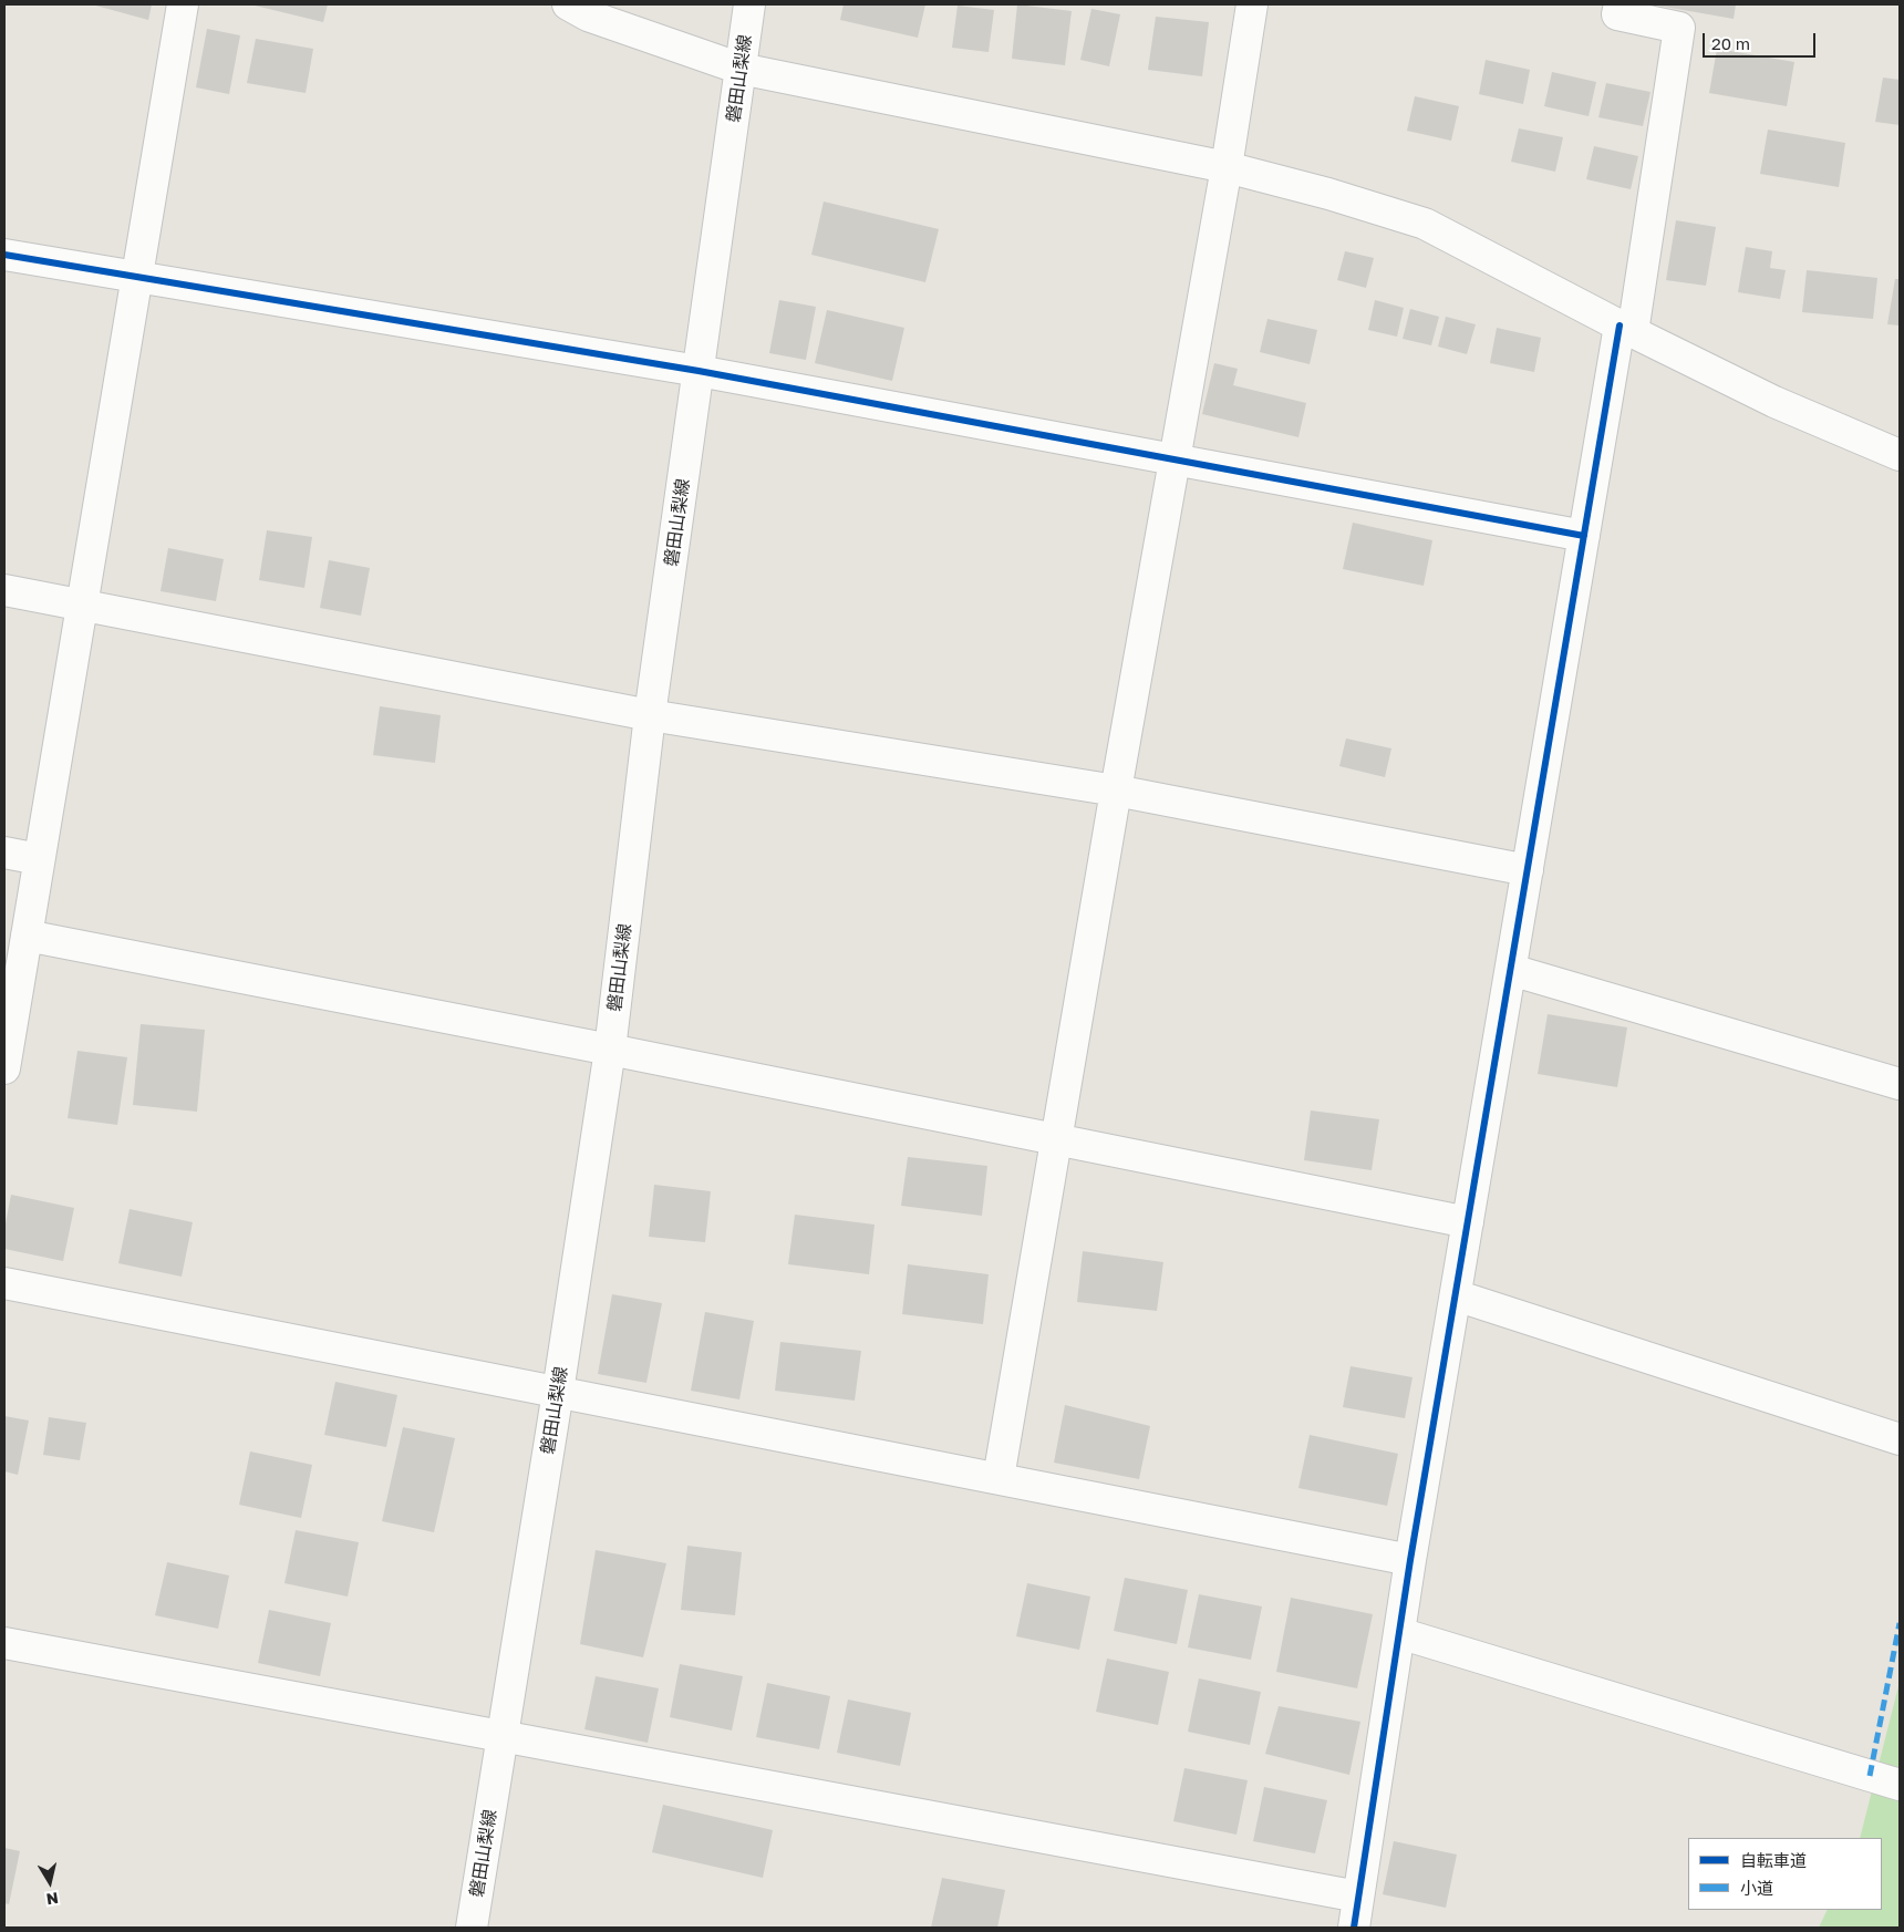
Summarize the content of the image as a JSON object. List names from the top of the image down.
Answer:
{
  "streets": {
    "street": ["磐田山梨線"]
  },
  "legend": ["自転車道", "小道"],
  "scale_bar": "20 m",
  "north": "bottom"
}
